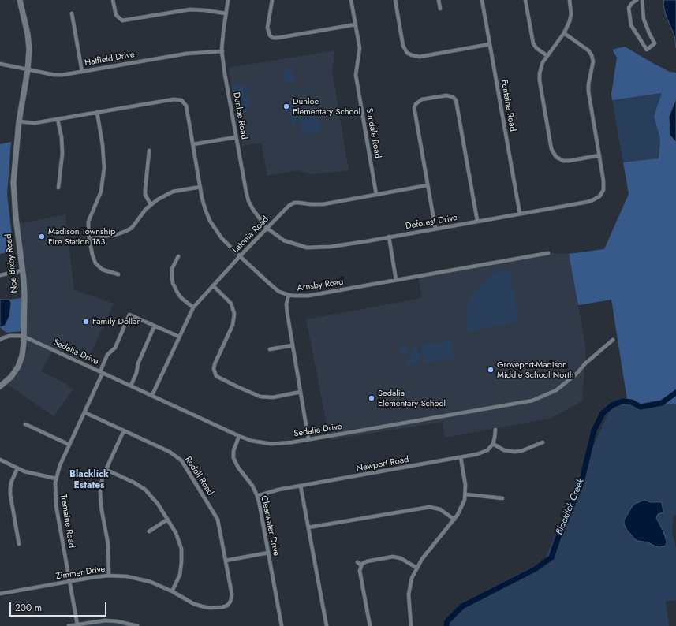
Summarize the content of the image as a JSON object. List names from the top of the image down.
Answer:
{
  "streets": {
    "street": [
      "Hatfield Drive",
      "Fontaine Road",
      "Dunloe Road",
      "Sundale Road",
      "Deforest Drive",
      "Latonia Road",
      "Noe Bixby Road",
      "Arnsby Road",
      "Sedalia Drive",
      "Newport Road",
      "Rodell Road",
      "Tremaine Road",
      "Clearwater Drive",
      "Zimmer Drive"
    ]
  },
  "crossings": [
    ["Hatfield Drive", "Dunloe Road"],
    ["Hatfield Drive", "Noe Bixby Road"],
    ["Fontaine Road", "Deforest Drive"],
    ["Dunloe Road", "Deforest Drive"],
    ["Dunloe Road", "Latonia Road"],
    ["Sundale Road", "Latonia Road"],
    ["Deforest Drive", "Latonia Road"],
    ["Latonia Road", "Arnsby Road"],
    ["Latonia Road", "Sedalia Drive"],
    ["Noe Bixby Road", "Sedalia Drive"],
    ["Sedalia Drive", "Tremaine Road"],
    ["Sedalia Drive", "Clearwater Drive"],
    ["Newport Road", "Clearwater Drive"],
    ["Rodell Road", "Tremaine Road"],
    ["Rodell Road", "Zimmer Drive"],
    ["Tremaine Road", "Zimmer Drive"]
  ],
  "districts": ["Blacklick Estates"],
  "water": ["Blacklick Creek"],
  "places": [
    "Dunloe Elementary School",
    "Madison Township Fire Station 183",
    "Family Dollar",
    "Groveport-Madison Middle School North",
    "Sedalia Elementary School"
  ],
  "scale_bar": "200 m"
}
